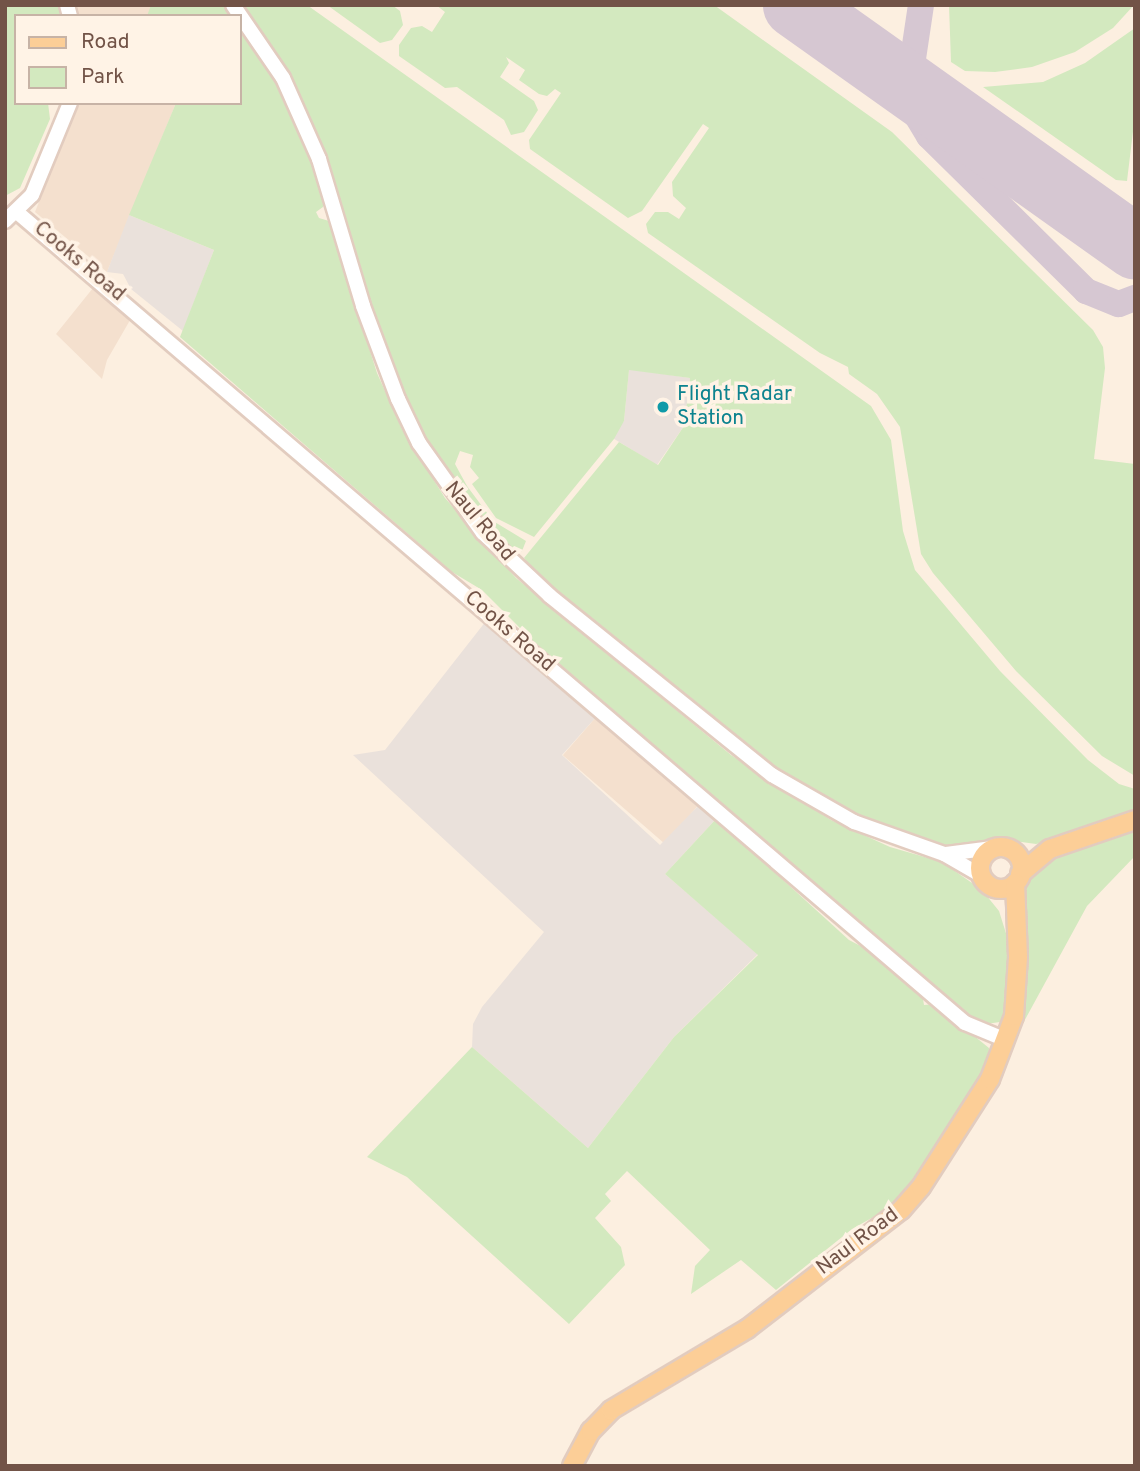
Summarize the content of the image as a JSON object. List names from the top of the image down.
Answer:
{
  "streets": {
    "main road": ["Naul Road"],
    "street": ["Cooks Road"]
  },
  "crossings": [
    ["Cooks Road", "Naul Road"]
  ],
  "places": ["Flight Radar Station"],
  "legend": ["Road", "Park"]
}
